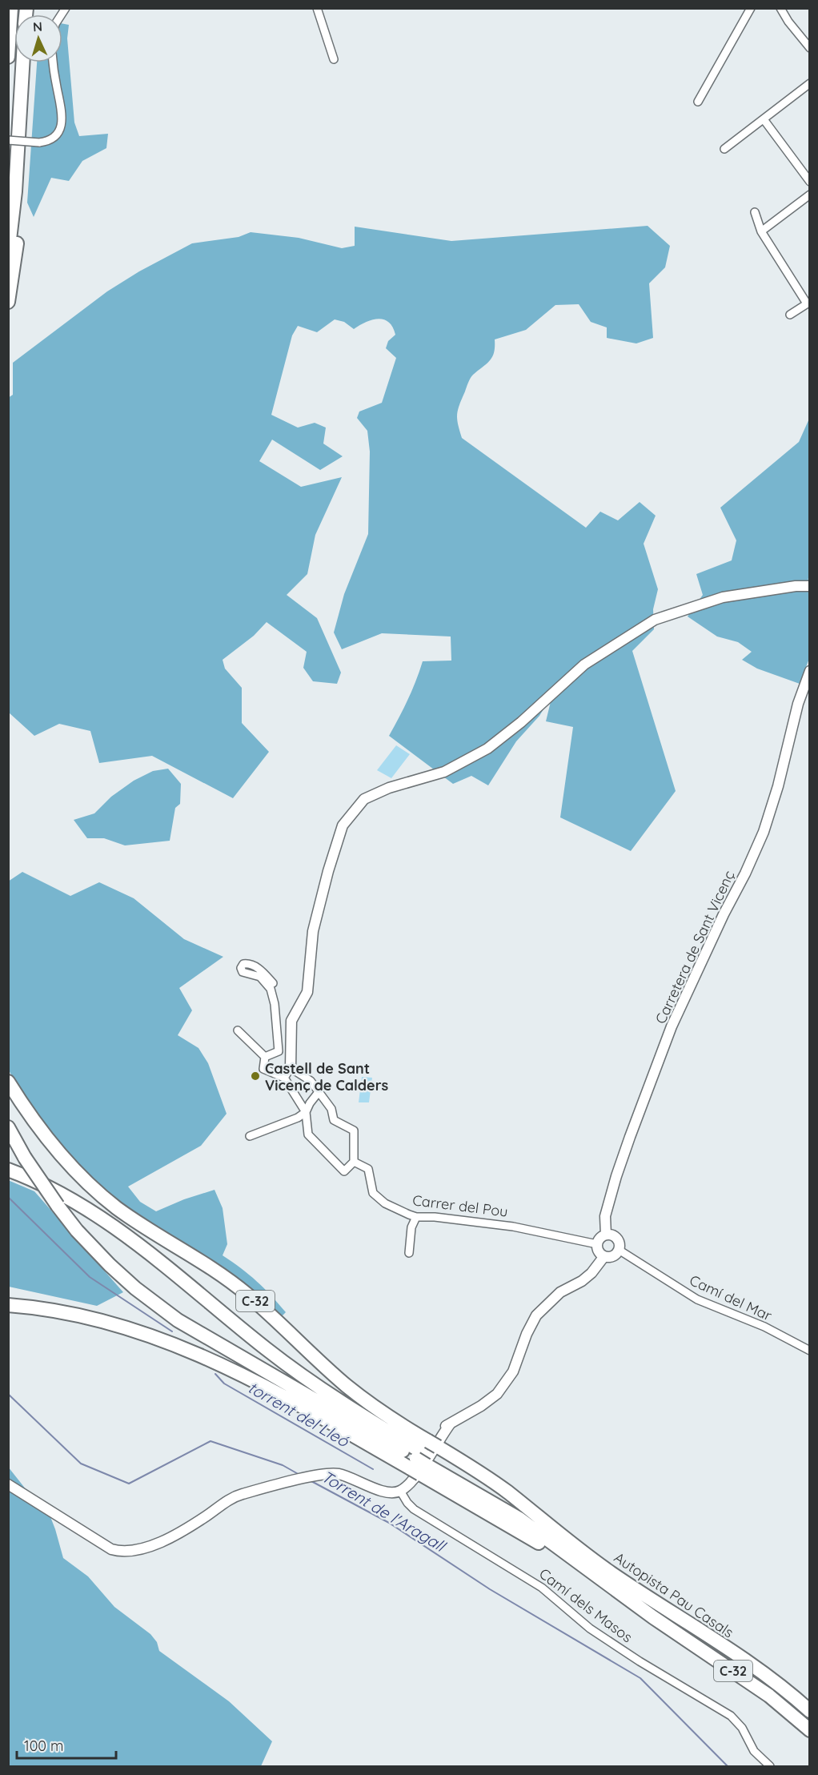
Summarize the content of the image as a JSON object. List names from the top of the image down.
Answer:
{
  "streets": {
    "highway": ["C-32", "Autopista Pau Casals"],
    "street": [
      "Carretera de Sant Vicenç",
      "Carrer del Pou",
      "Camí del Mar",
      "Camí dels Masos"
    ]
  },
  "crossings": [
    ["Carretera de Sant Vicenç", "Carrer del Pou"],
    ["Carretera de Sant Vicenç", "Camí del Mar"],
    ["Carrer del Pou", "Camí del Mar"],
    ["C-32", "Autopista Pau Casals"]
  ],
  "water": ["torrent del Lleó", "Torrent de l'Aragall"],
  "places": ["Castell de Sant Vicenç de Calders"],
  "scale_bar": "100 m",
  "north": "top"
}
